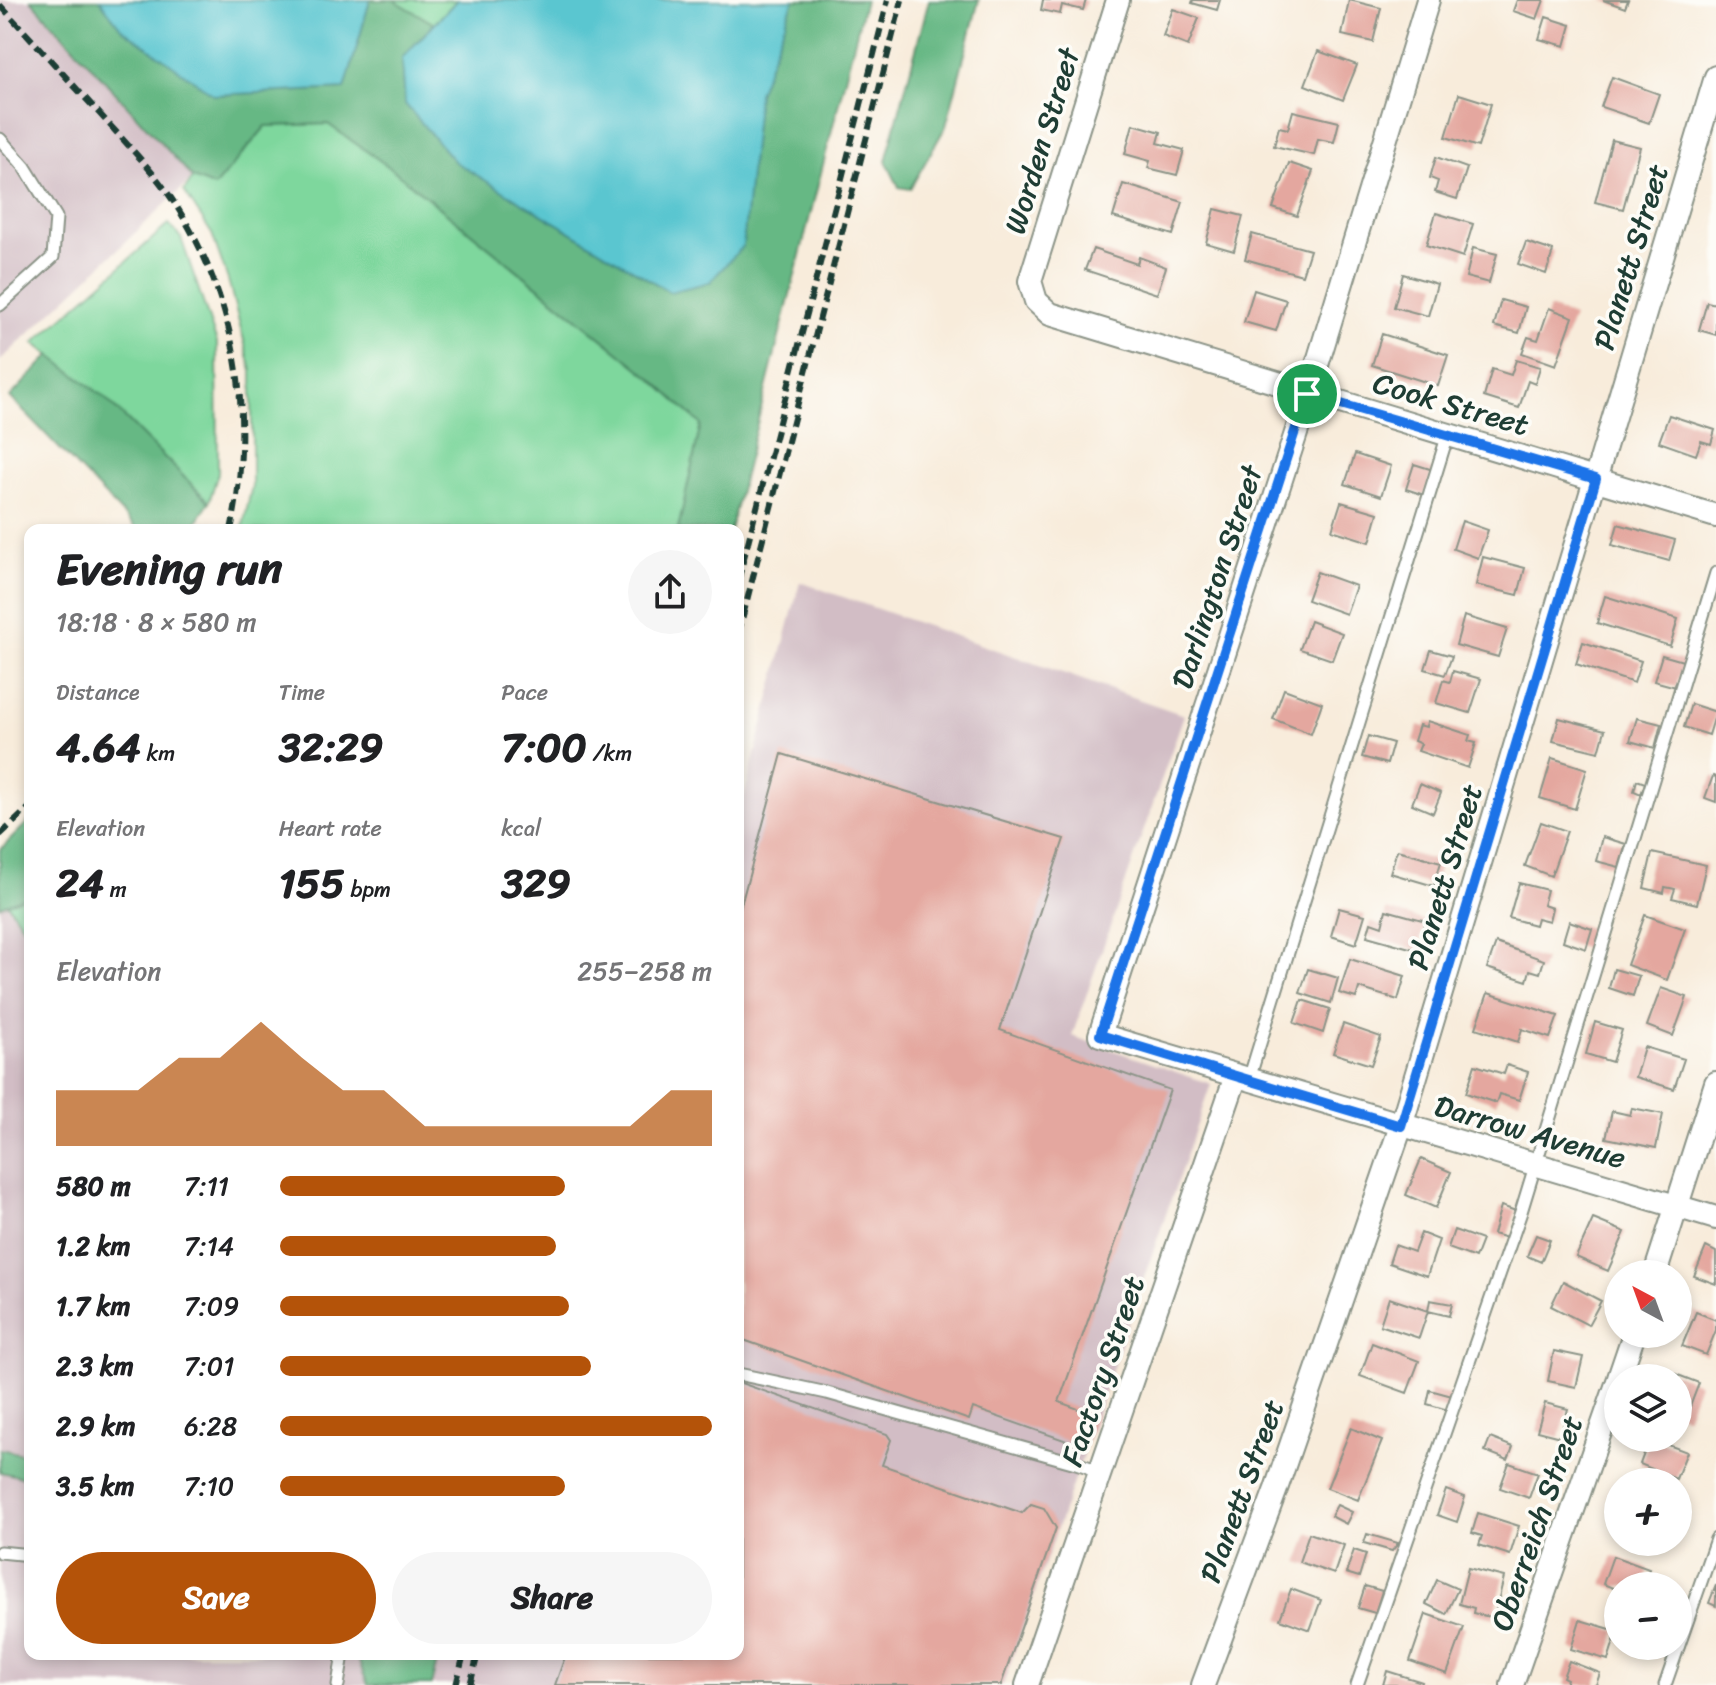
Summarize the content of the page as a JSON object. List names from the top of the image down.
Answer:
{
  "streets": {
    "street": [
      "Worden Street",
      "Planett Street",
      "Cook Street",
      "Darlington Street",
      "Darrow Avenue",
      "Factory Street",
      "Oberreich Street"
    ]
  },
  "crossings": [
    ["Worden Street", "Cook Street"],
    ["Planett Street", "Cook Street"],
    ["Planett Street", "Darrow Avenue"],
    ["Cook Street", "Darlington Street"],
    ["Darlington Street", "Darrow Avenue"],
    ["Darlington Street", "Factory Street"],
    ["Darrow Avenue", "Factory Street"]
  ],
  "north": "top left",
  "page": {
    "heading": ["Evening run", "18:18 · 8 × 580 m"],
    "stats": [
      ["Distance", "4.64 km"],
      ["Time", "32:29"],
      ["Pace", "7:00 /km"],
      ["Elevation", "24 m"],
      ["Heart rate", "155 bpm"],
      ["kcal", "329"]
    ],
    "chart": ["Elevation", "255–258 m"],
    "list": [
      {
        "name": "580 m",
        "note": "7:11"
      },
      {
        "name": "1.2 km",
        "note": "7:14"
      },
      {
        "name": "1.7 km",
        "note": "7:09"
      },
      {
        "name": "2.3 km",
        "note": "7:01"
      },
      {
        "name": "2.9 km",
        "note": "6:28"
      },
      {
        "name": "3.5 km",
        "note": "7:10"
      }
    ],
    "map_buttons": ["+", "−"],
    "buttons": ["Save", "Share"]
  }
}
